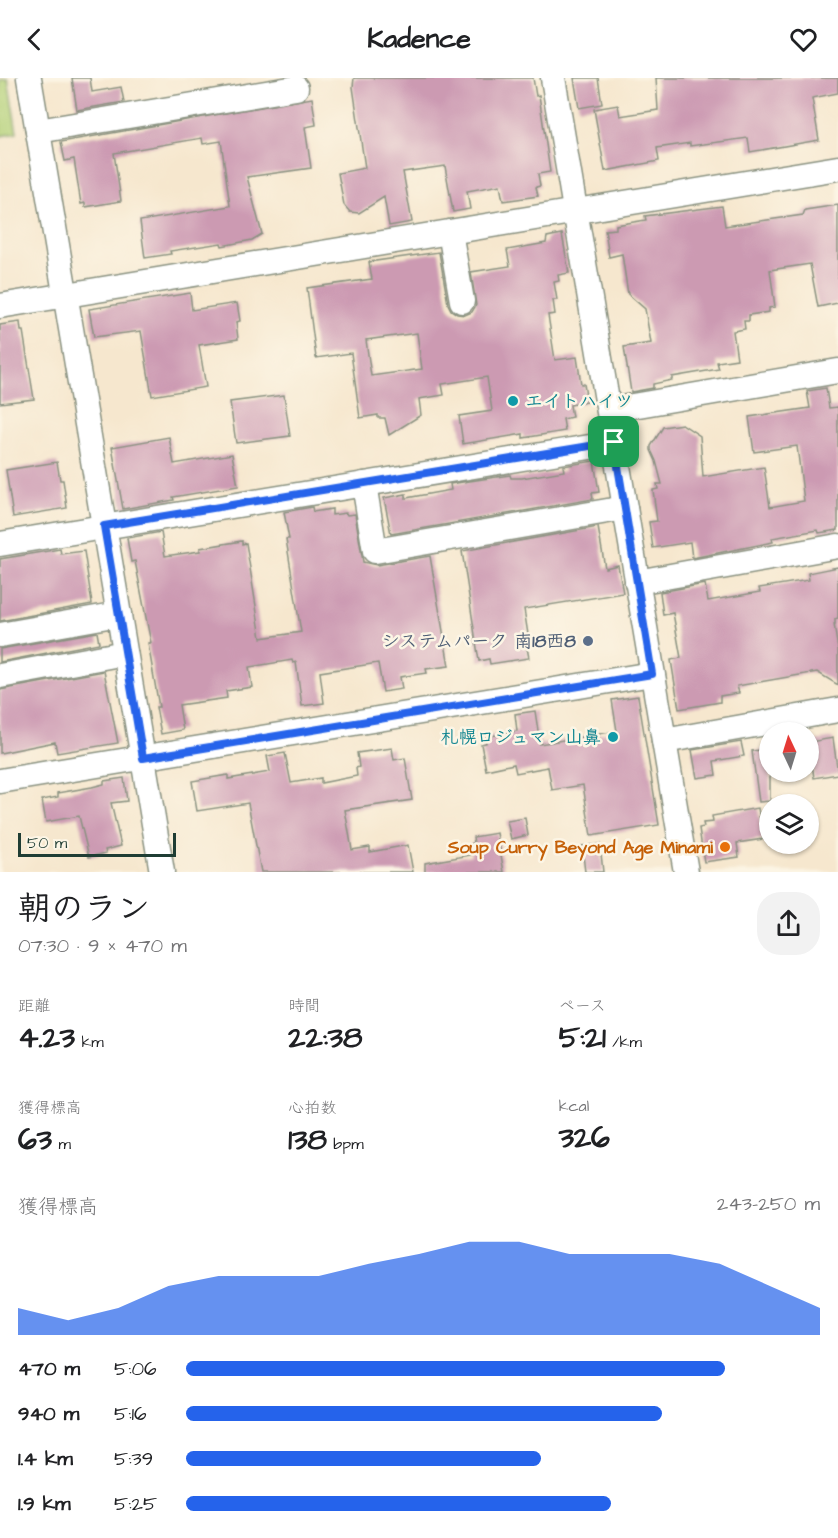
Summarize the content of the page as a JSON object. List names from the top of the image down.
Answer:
{
  "places": [
    "エイトハイツ",
    "システムパーク 南18西8",
    "札幌ロジュマン山鼻",
    "Soup Curry Beyond Age Minami"
  ],
  "scale_bar": "50 m",
  "north": "top",
  "page": {
    "header": "Kadence",
    "scale": "50 m",
    "heading": ["朝のラン", "07:30 · 9 × 470 m"],
    "stats": [
      ["距離", "4.23 km"],
      ["時間", "22:38"],
      ["ペース", "5:21 /km"],
      ["獲得標高", "63 m"],
      ["心拍数", "138 bpm"],
      ["kcal", "326"]
    ],
    "chart": ["獲得標高", "243–250 m"],
    "list": [
      {
        "name": "470 m",
        "note": "5:06"
      },
      {
        "name": "940 m",
        "note": "5:16"
      },
      {
        "name": "1.4 km",
        "note": "5:39"
      },
      {
        "name": "1.9 km",
        "note": "5:25"
      }
    ]
  }
}
